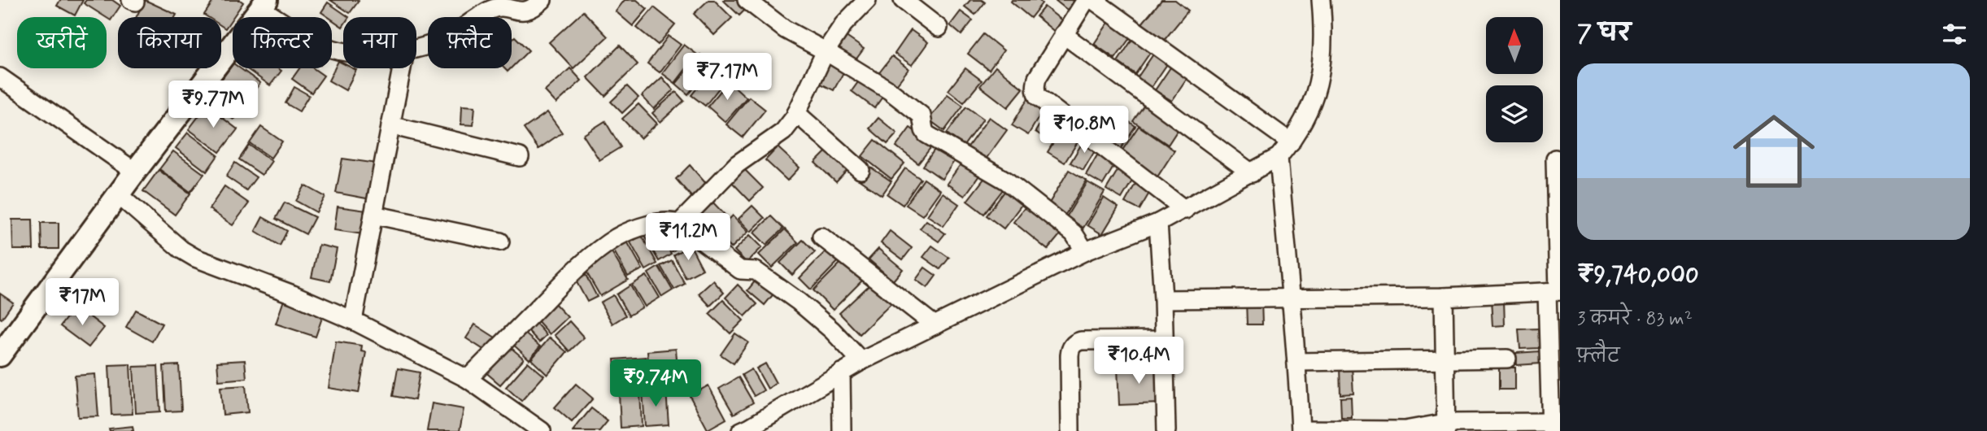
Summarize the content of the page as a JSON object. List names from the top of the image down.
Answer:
{
  "north": "top",
  "page": {
    "heading": "7 घर",
    "chip": [
      "खरीदें",
      "किराया",
      "फ़िल्टर",
      "नया",
      "फ़्लैट"
    ],
    "price": [
      "₹7.17M",
      "₹9.77M",
      "₹10.8M",
      "₹11.2M",
      "₹17M",
      "₹10.4M",
      "₹9.74M"
    ],
    "list": [
      {
        "name": "₹9,740,000",
        "note": "3 कमरे · 83 m² · फ़्लैट"
      }
    ]
  }
}
